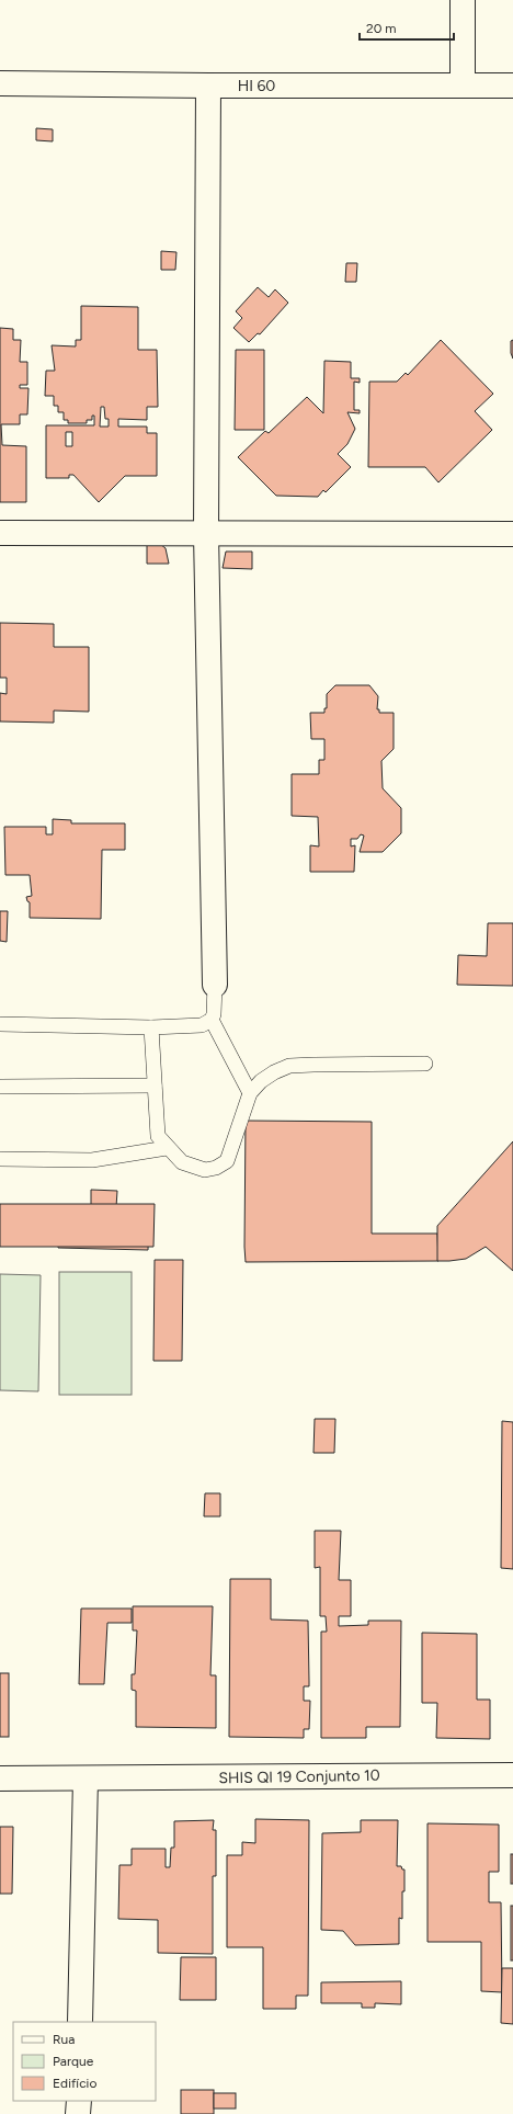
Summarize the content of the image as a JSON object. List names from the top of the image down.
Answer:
{
  "streets": {
    "street": ["HI 60", "SHIS QI 19 Conjunto 10"]
  },
  "legend": ["Rua", "Parque", "Edifício"],
  "scale_bar": "20 m"
}
